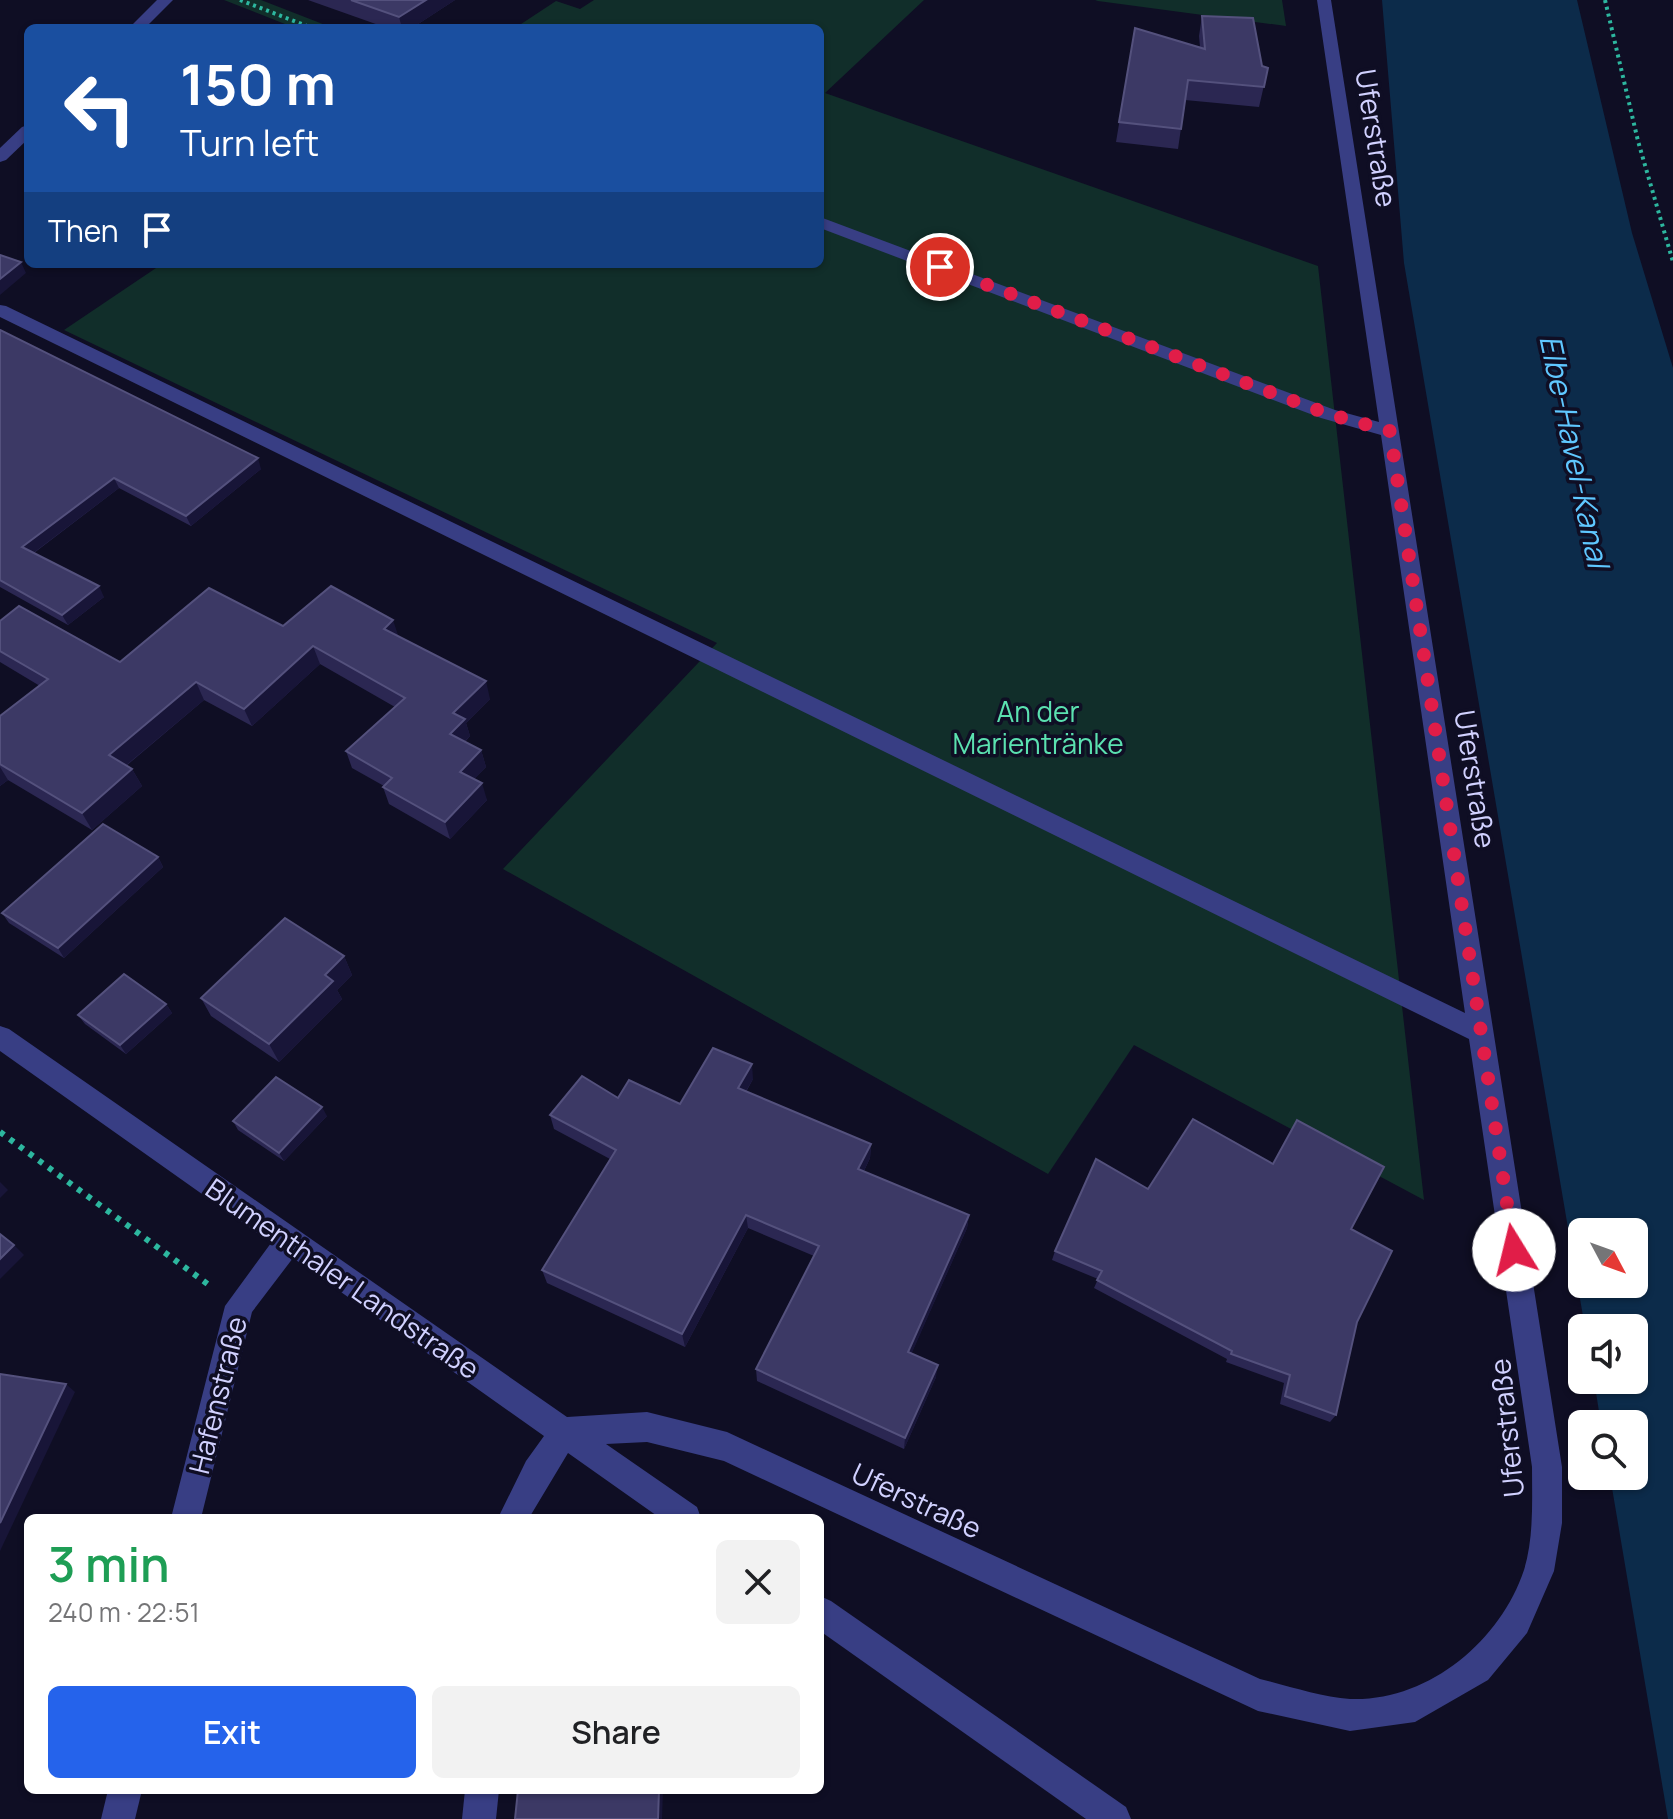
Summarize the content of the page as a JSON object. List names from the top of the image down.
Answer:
{
  "streets": {
    "street": ["Uferstraße", "Blumenthaler Landstraße", "Hafenstraße"]
  },
  "crossings": [
    ["Uferstraße", "Blumenthaler Landstraße"],
    ["Blumenthaler Landstraße", "Hafenstraße"]
  ],
  "water": ["Elbe-Havel-Kanal"],
  "parks": ["An der Marientränke"],
  "north": "bottom right",
  "page": {
    "turn": ["150 m", "Turn left"],
    "then": "Then",
    "heading": ["3 min", "240 m · 22:51"],
    "buttons": ["Exit", "Share"]
  }
}
